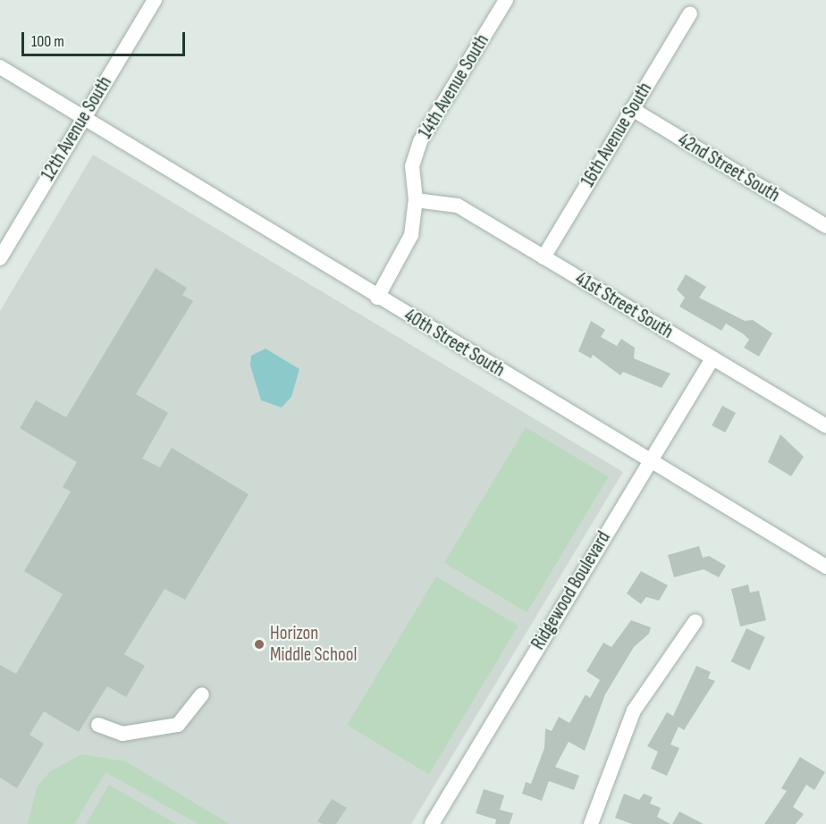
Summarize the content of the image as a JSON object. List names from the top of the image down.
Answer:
{
  "streets": {
    "street": [
      "14th Avenue South",
      "12th Avenue South",
      "16th Avenue South",
      "42nd Street South",
      "41st Street South",
      "40th Street South",
      "Ridgewood Boulevard"
    ]
  },
  "crossings": [
    ["14th Avenue South", "41st Street South"],
    ["14th Avenue South", "40th Street South"],
    ["12th Avenue South", "40th Street South"],
    ["16th Avenue South", "42nd Street South"],
    ["16th Avenue South", "41st Street South"],
    ["41st Street South", "Ridgewood Boulevard"],
    ["40th Street South", "Ridgewood Boulevard"]
  ],
  "places": ["Horizon Middle School"],
  "scale_bar": "100 m"
}
